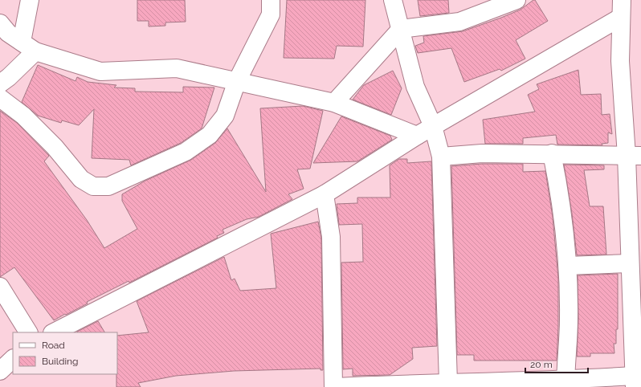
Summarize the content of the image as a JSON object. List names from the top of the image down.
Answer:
{
  "legend": ["Road", "Building"],
  "scale_bar": "20 m"
}
